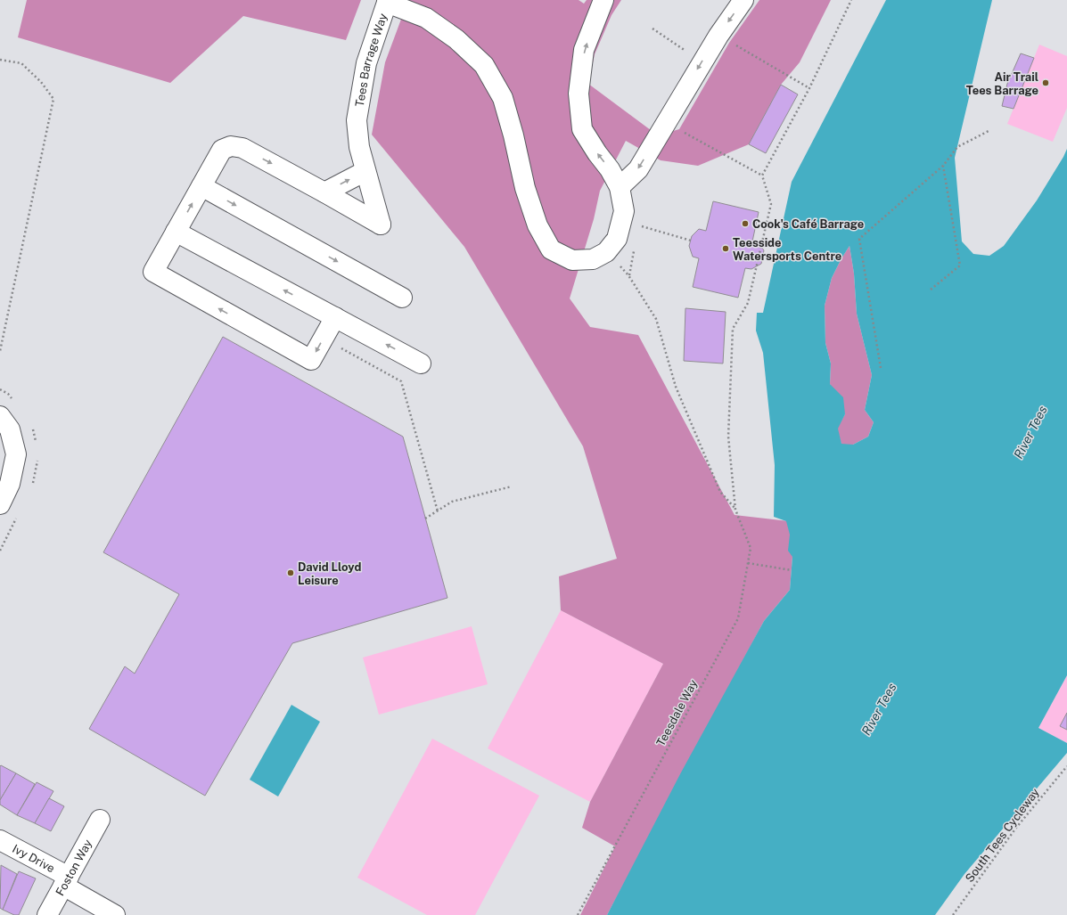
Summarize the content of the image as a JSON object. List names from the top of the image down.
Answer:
{
  "streets": {
    "street": ["Tees Barrage Way", "Ivy Drive", "Foston Way"],
    "path": ["Teesdale Way", "South Tees Cycleway"]
  },
  "crossings": [
    ["Ivy Drive", "Foston Way"]
  ],
  "water": ["River Tees"],
  "places": [
    "Air Trail Tees Barrage",
    "Cook's Café Barrage",
    "Teesside Watersports Centre",
    "David Lloyd Leisure"
  ]
}
